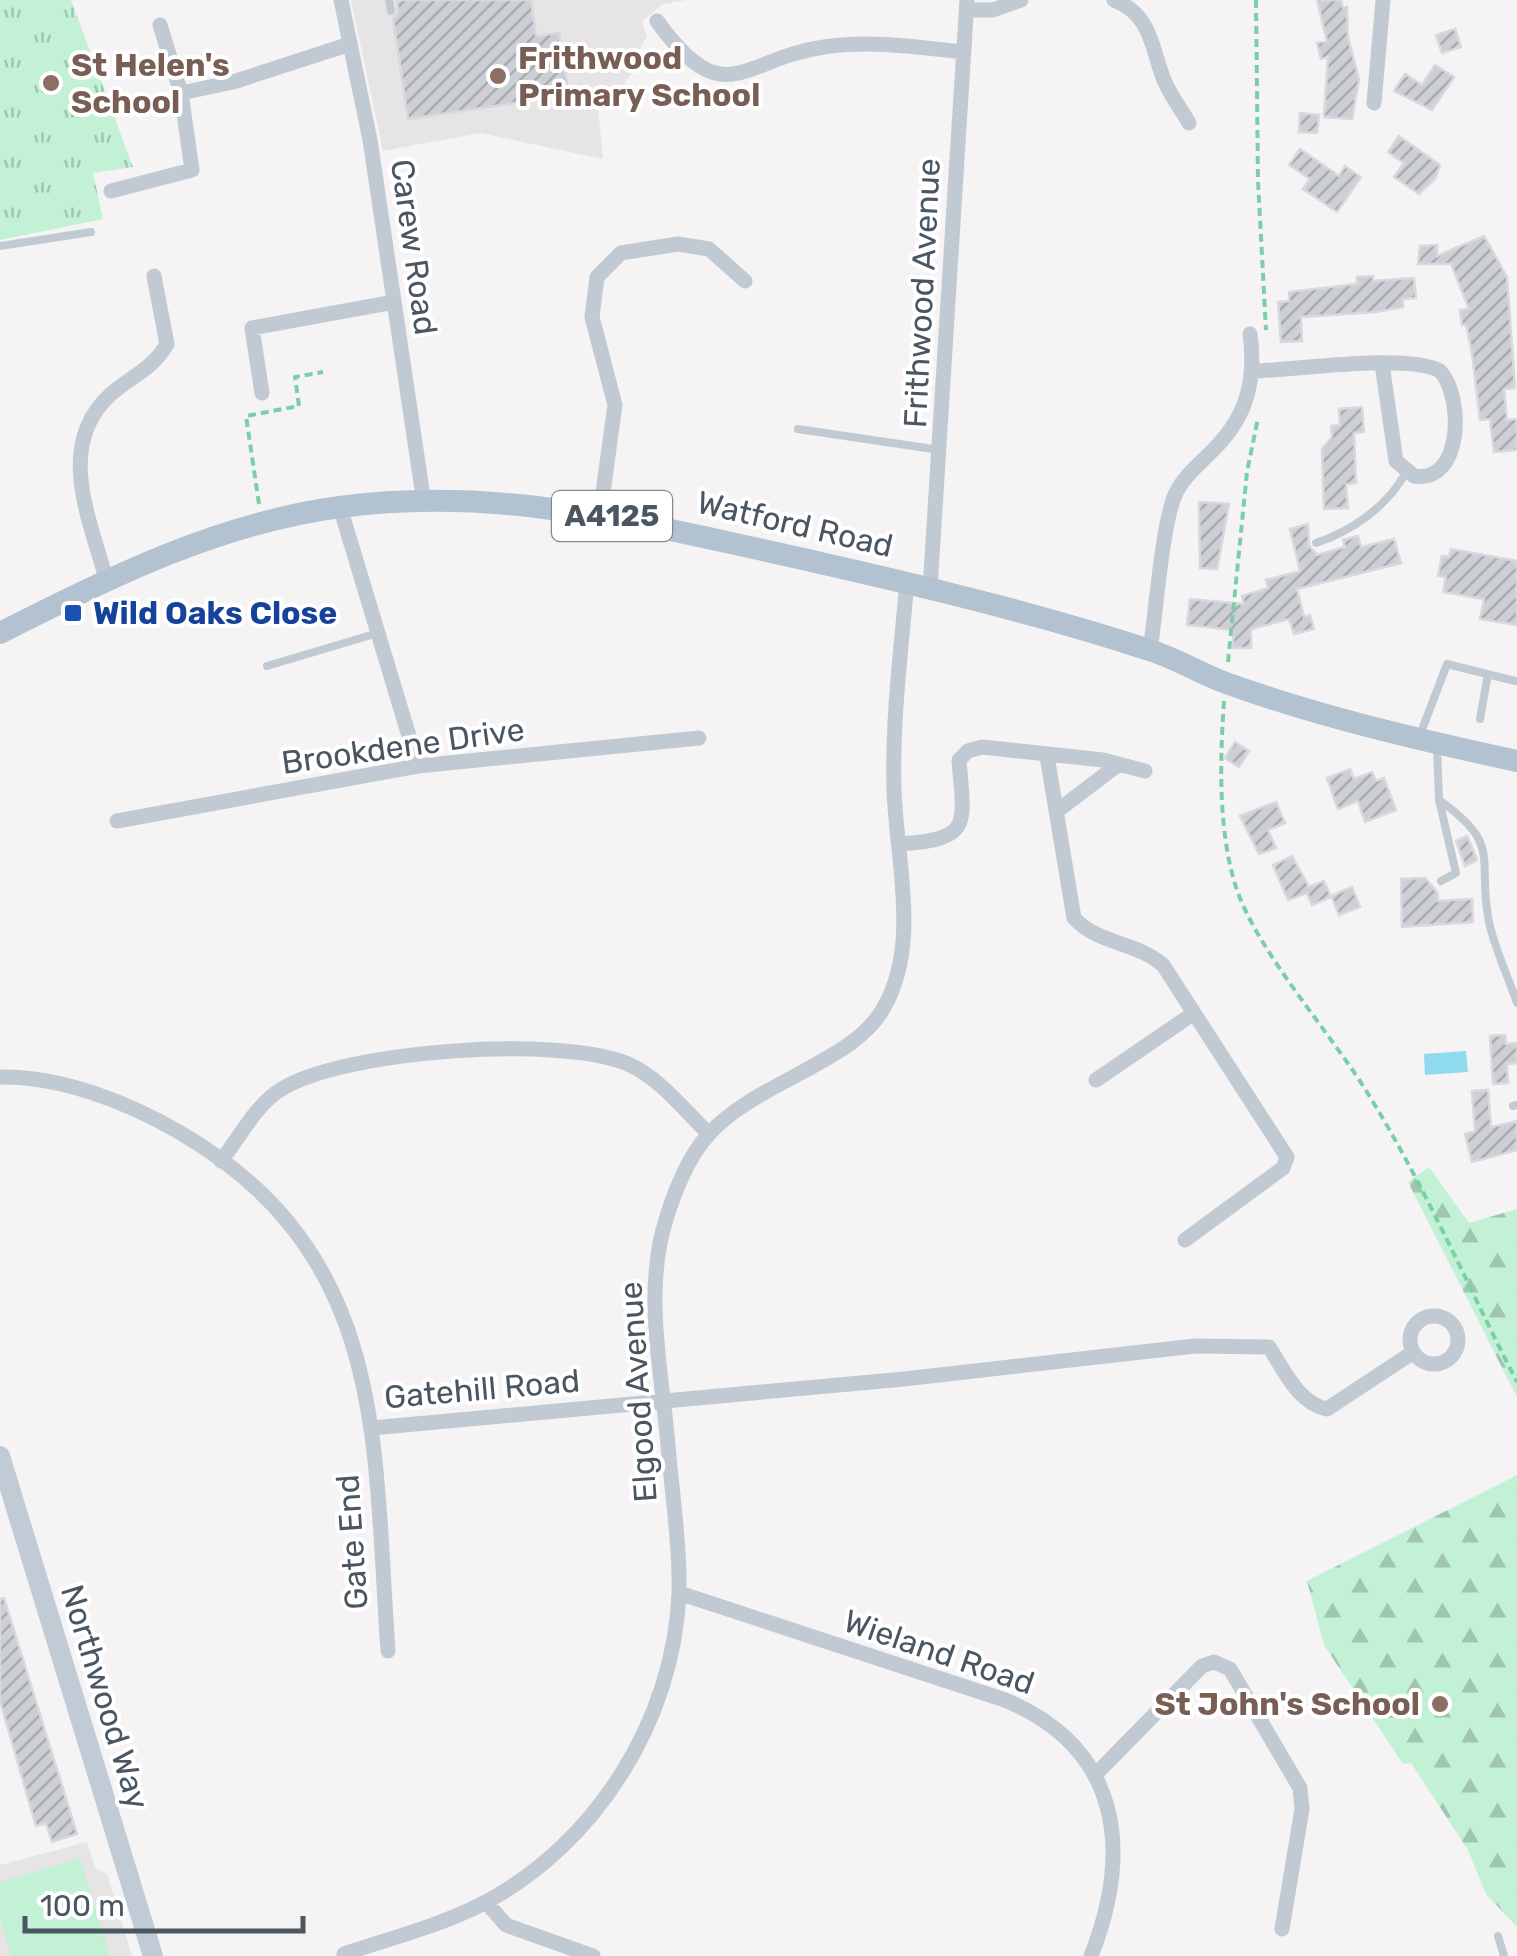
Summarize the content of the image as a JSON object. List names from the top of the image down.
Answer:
{
  "streets": {
    "main road": ["A4125", "Watford Road"],
    "street": [
      "Carew Road",
      "Frithwood Avenue",
      "Brookdene Drive",
      "Gatehill Road",
      "Elgood Avenue",
      "Gate End",
      "Wieland Road",
      "Northwood Way"
    ]
  },
  "crossings": [
    ["Carew Road", "Watford Road"],
    ["Frithwood Avenue", "Watford Road"],
    ["Frithwood Avenue", "Elgood Avenue"],
    ["Watford Road", "Elgood Avenue"],
    ["Gatehill Road", "Elgood Avenue"],
    ["Gatehill Road", "Gate End"],
    ["Elgood Avenue", "Wieland Road"]
  ],
  "places": {
    "other": ["Frithwood Primary School", "St Helen's School", "St John's School"],
    "transit": ["Wild Oaks Close"]
  },
  "scale_bar": "100 m"
}
